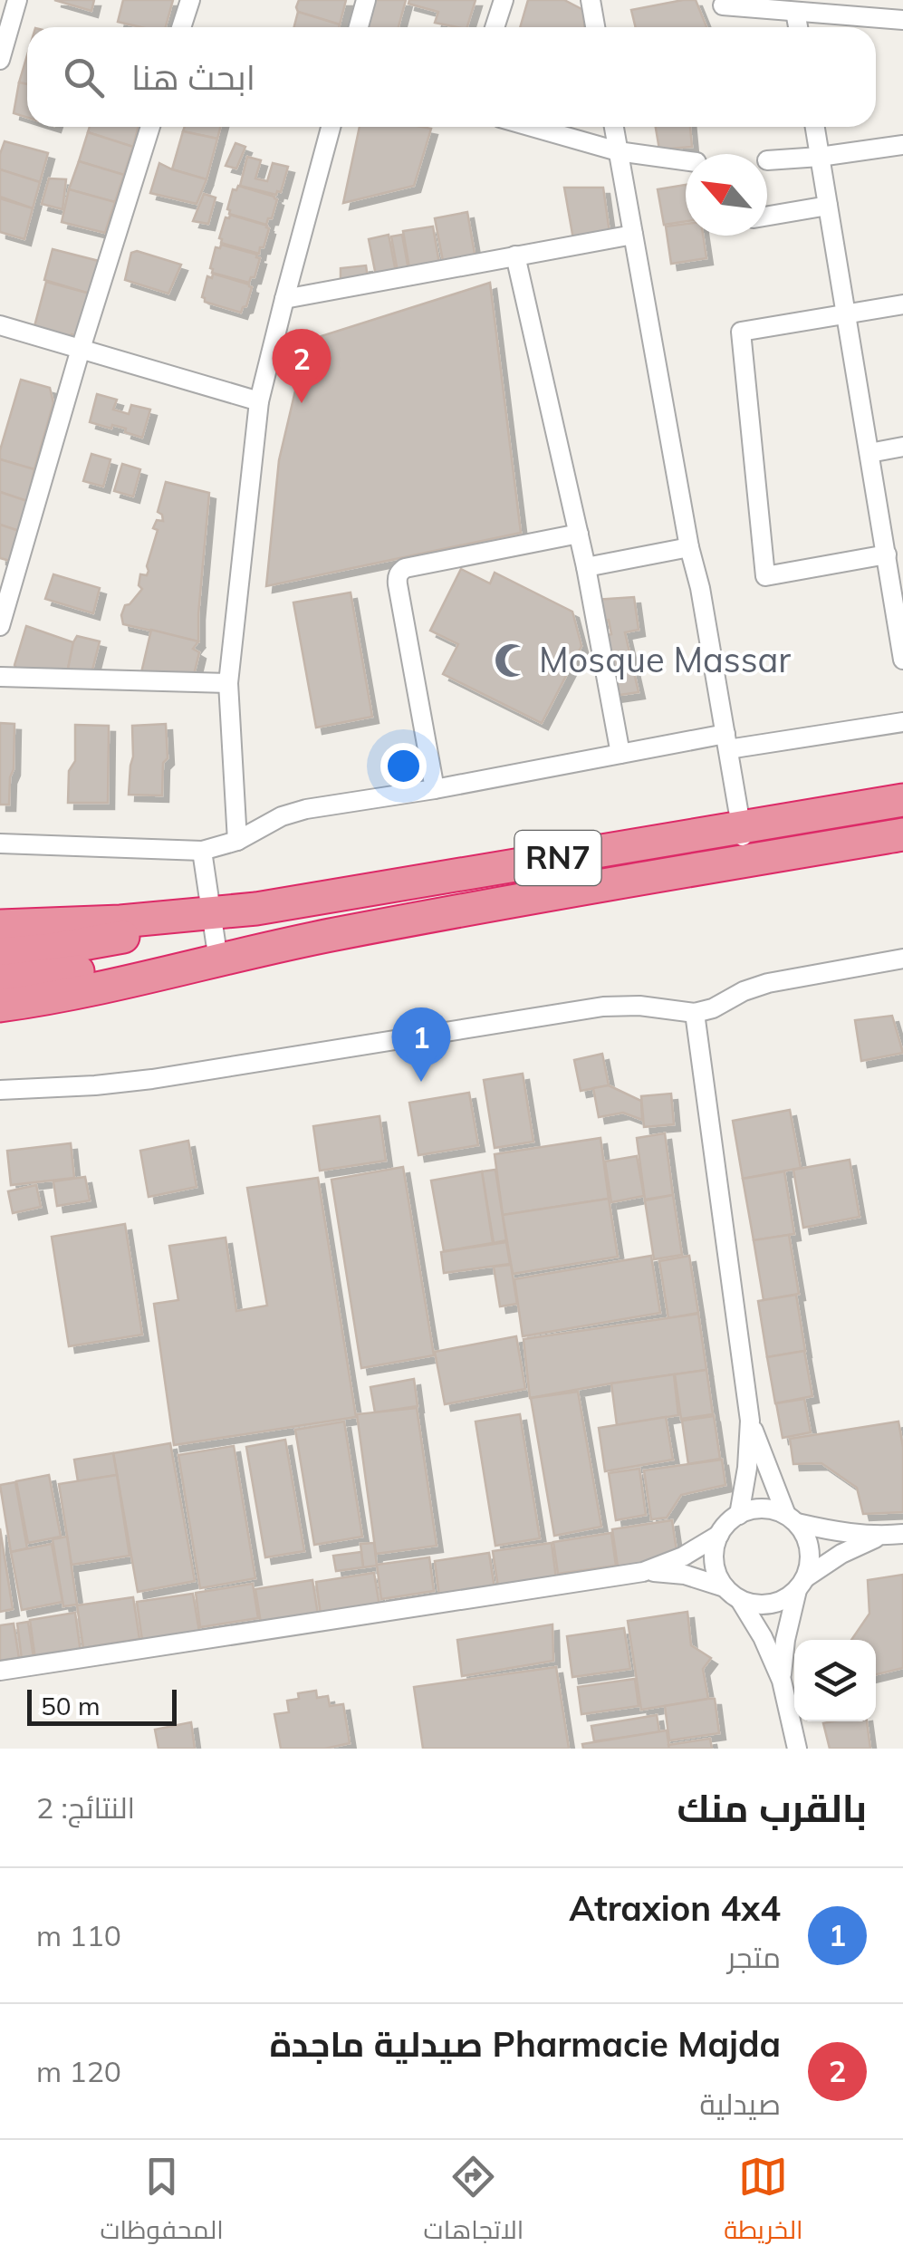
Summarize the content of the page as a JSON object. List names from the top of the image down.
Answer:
{
  "streets": {
    "highway": ["RN7"]
  },
  "places": {
    "mosque": ["Mosque Massar"]
  },
  "scale_bar": "50 m",
  "north": "top left",
  "page": {
    "search": "ابحث هنا",
    "pins": ["2", "1"],
    "scale": "50 m",
    "heading": ["بالقرب منك", "النتائج: 2"],
    "list": [
      {
        "mark": "1",
        "name": "Atraxion 4x4",
        "note": "متجر",
        "value": "110 m"
      },
      {
        "mark": "2",
        "name": "Pharmacie Majda صيدلية ماجدة",
        "note": "صيدلية",
        "value": "120 m"
      }
    ],
    "nav": ["الخريطة", "الاتجاهات", "المحفوظات"]
  }
}
